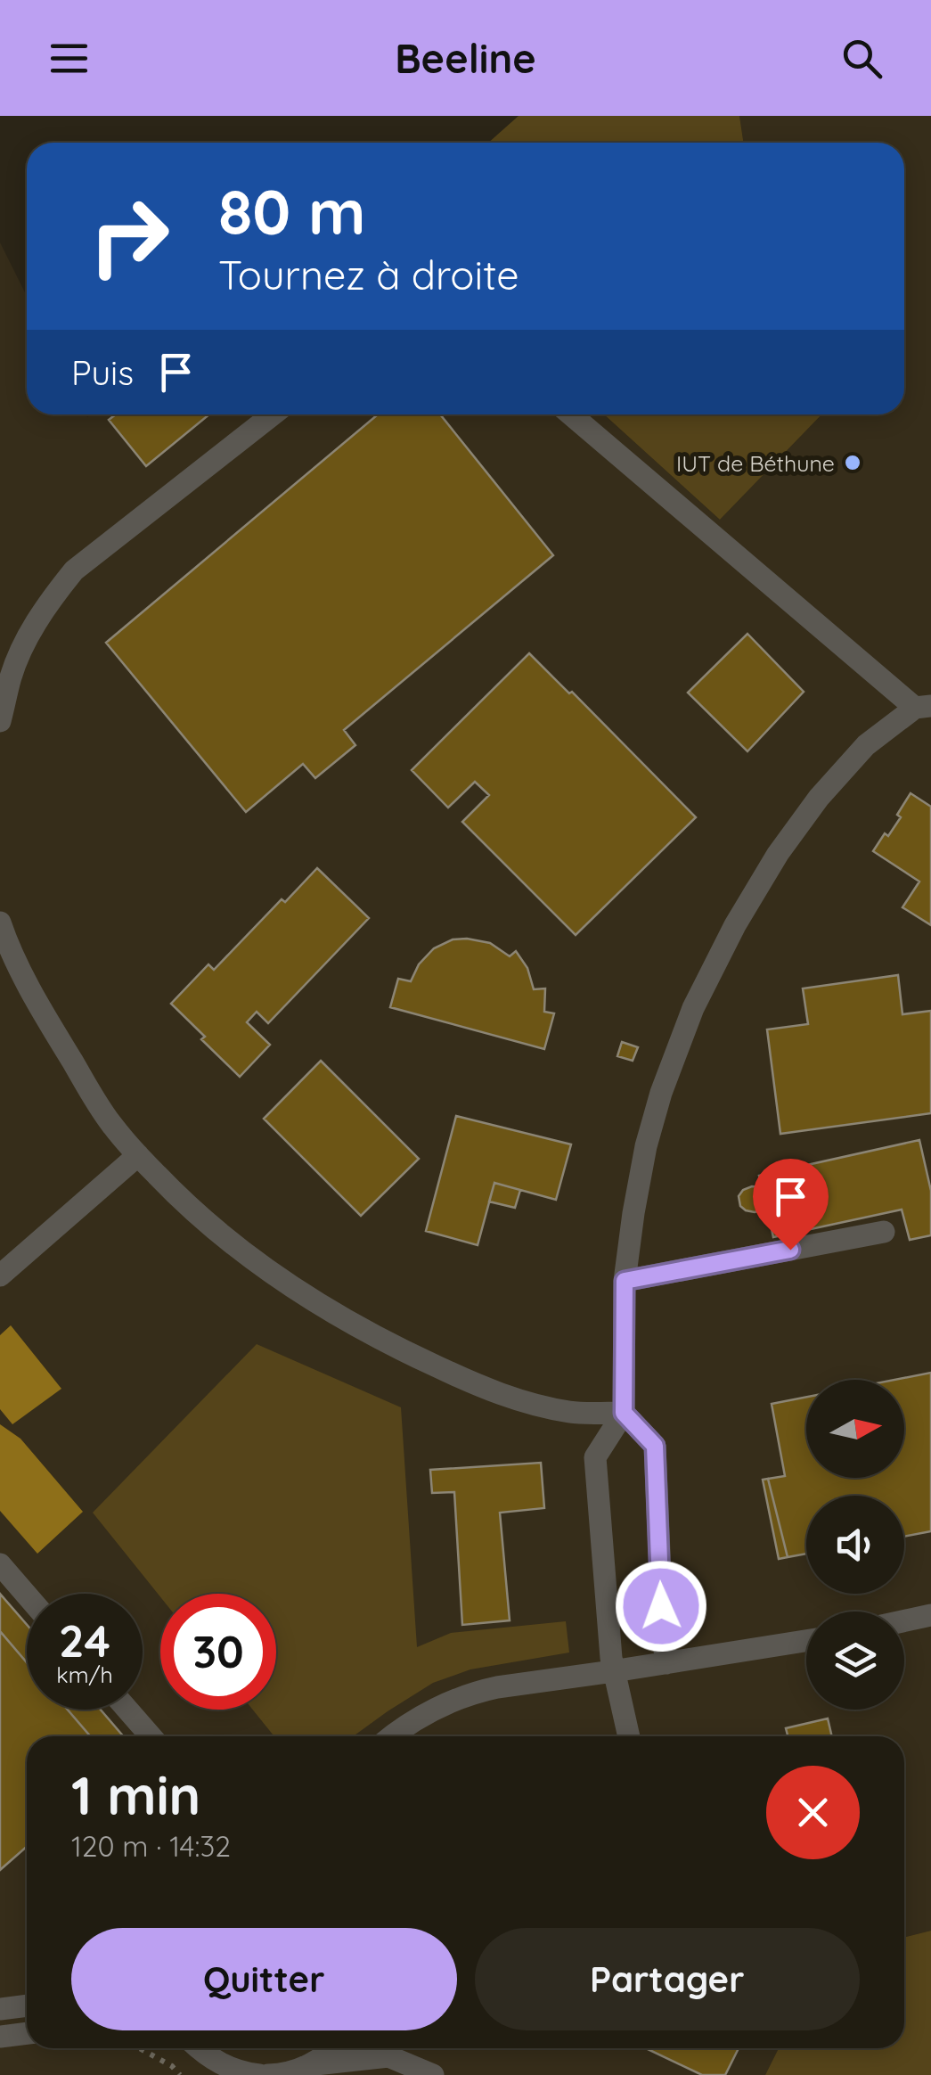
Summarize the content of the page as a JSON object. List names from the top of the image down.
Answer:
{
  "places": ["IUT de Béthune"],
  "north": "right",
  "page": {
    "header": "Beeline",
    "turn": ["80 m", "Tournez à droite"],
    "then": "Puis",
    "speed": "24 km/h",
    "limit": "30",
    "heading": ["1 min", "120 m · 14:32"],
    "buttons": ["Quitter", "Partager"]
  }
}
